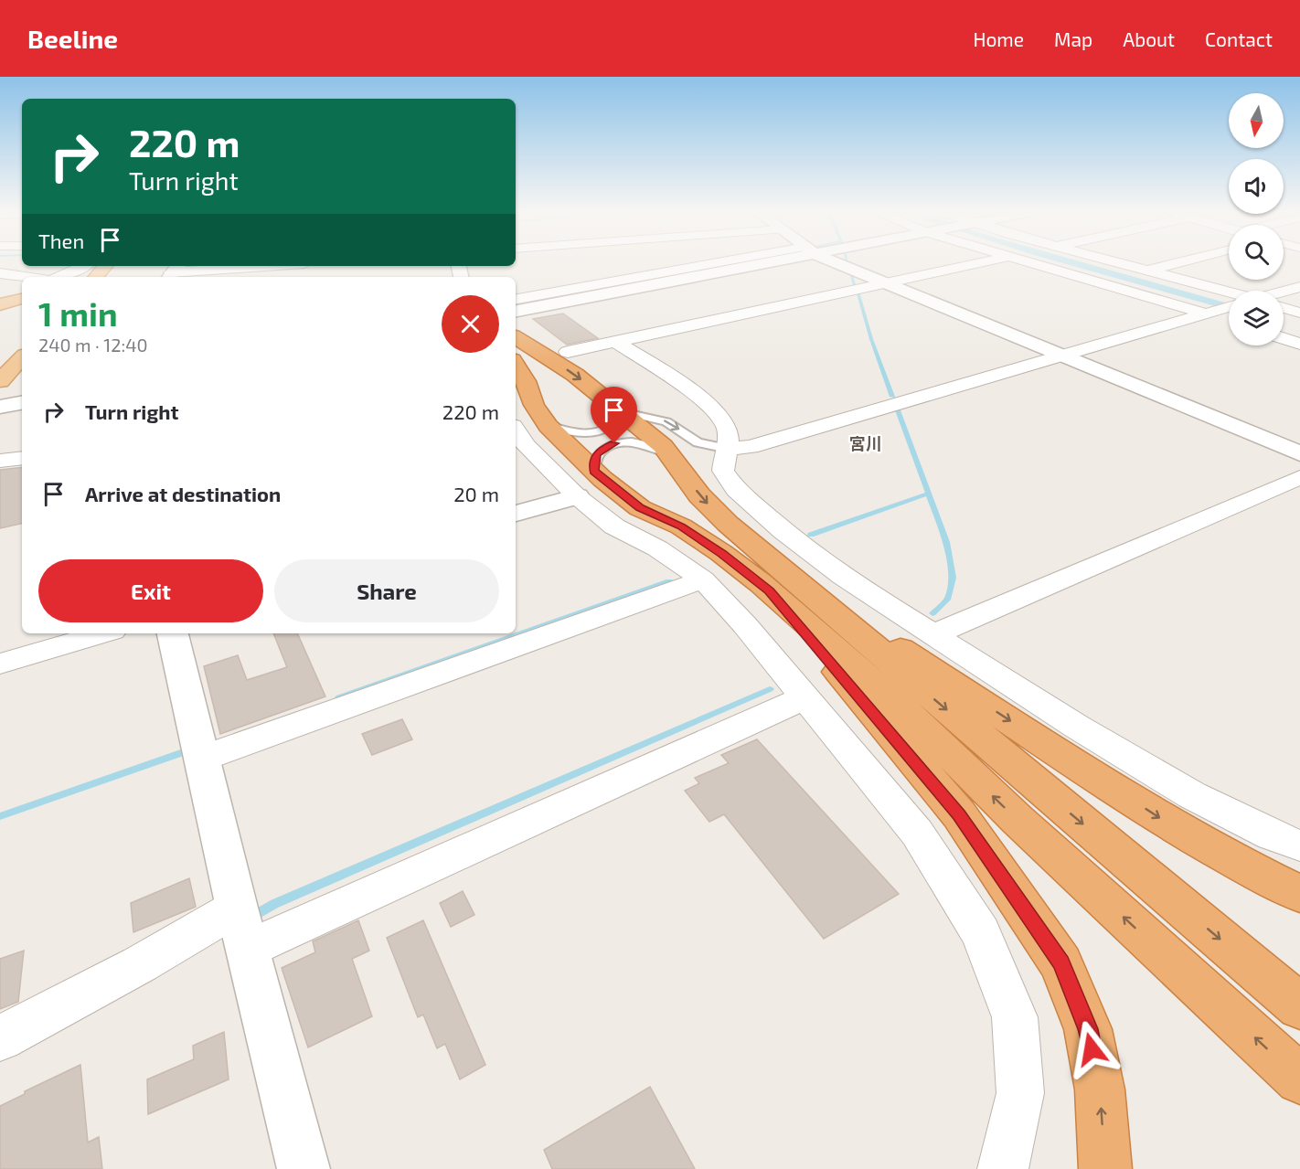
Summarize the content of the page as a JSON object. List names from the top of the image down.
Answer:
{
  "districts": ["宮川"],
  "north": "bottom",
  "page": {
    "header": "Beeline",
    "nav": [
      "Home",
      "Map",
      "About",
      "Contact"
    ],
    "turn": ["220 m", "Turn right"],
    "then": "Then",
    "heading": ["1 min", "240 m · 12:40"],
    "list": [
      {
        "name": "Turn right",
        "value": "220 m"
      },
      {
        "name": "Arrive at destination",
        "value": "20 m"
      }
    ],
    "buttons": ["Exit", "Share"]
  }
}
